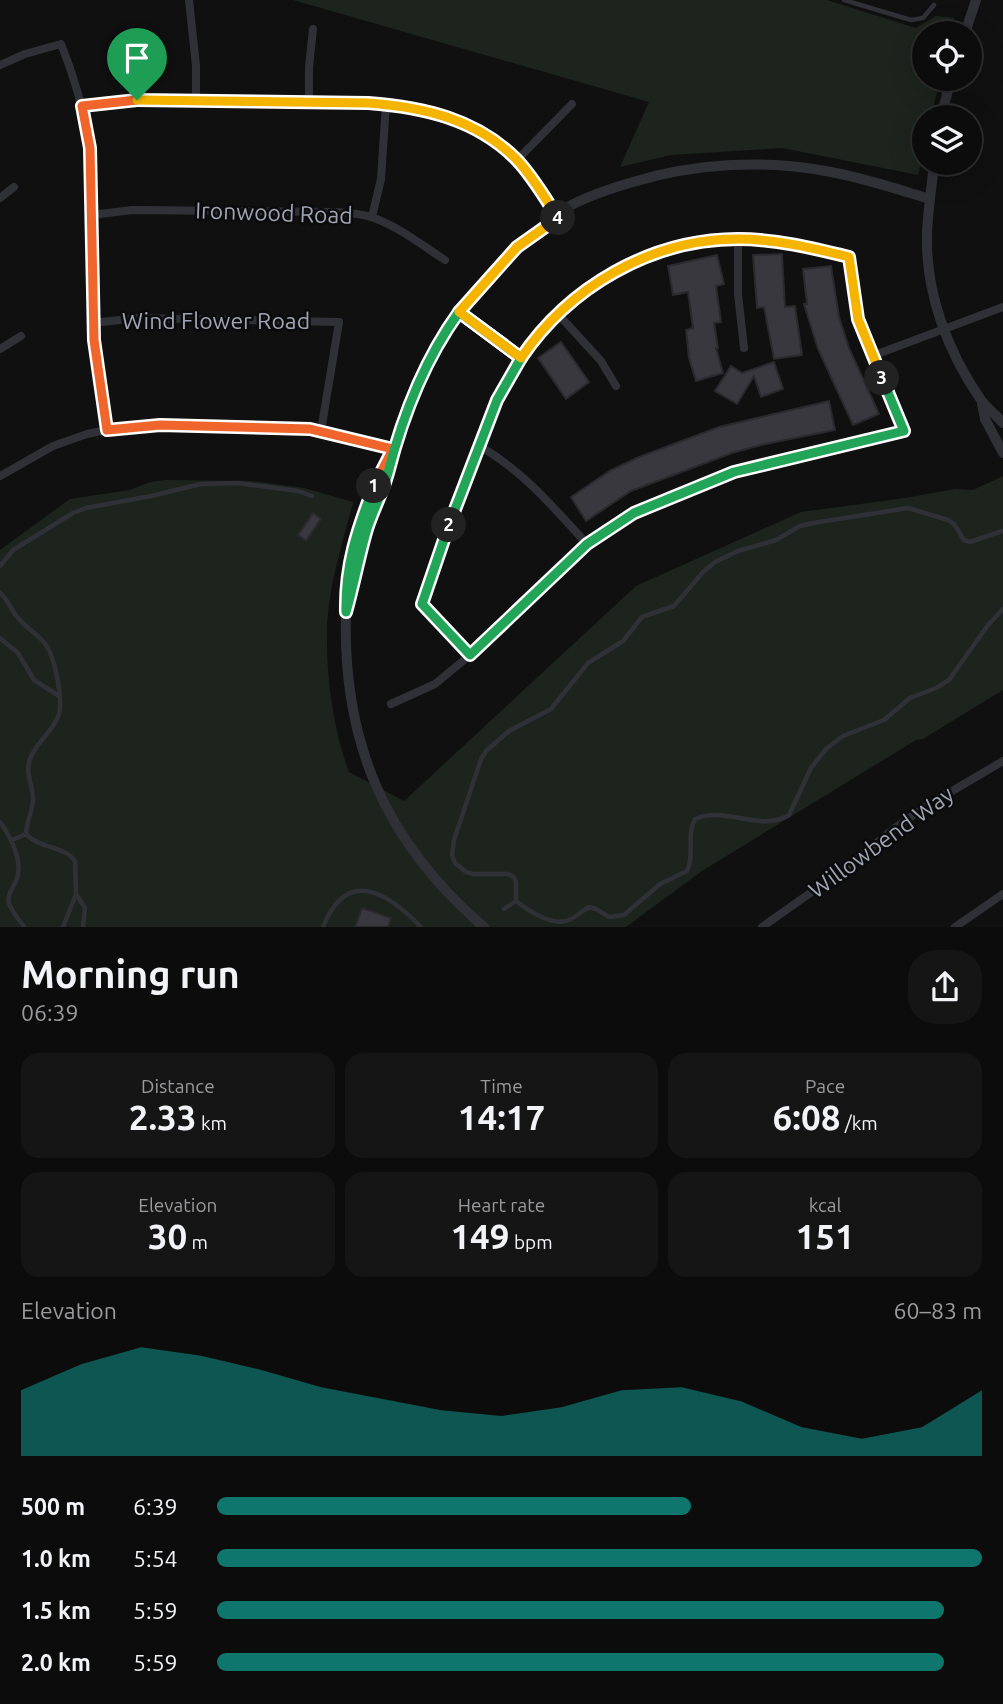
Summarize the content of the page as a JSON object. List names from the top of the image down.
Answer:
{
  "streets": {
    "street": ["Ironwood Road", "Wind Flower Road", "Willowbend Way"]
  },
  "page": {
    "pins": [
      "4",
      "3",
      "1",
      "2"
    ],
    "heading": ["Morning run", "06:39"],
    "stats": [
      ["Distance", "2.33 km"],
      ["Time", "14:17"],
      ["Pace", "6:08 /km"],
      ["Elevation", "30 m"],
      ["Heart rate", "149 bpm"],
      ["kcal", "151"]
    ],
    "chart": ["Elevation", "60–83 m"],
    "list": [
      {
        "name": "500 m",
        "note": "6:39"
      },
      {
        "name": "1.0 km",
        "note": "5:54"
      },
      {
        "name": "1.5 km",
        "note": "5:59"
      },
      {
        "name": "2.0 km",
        "note": "5:59"
      }
    ]
  }
}
